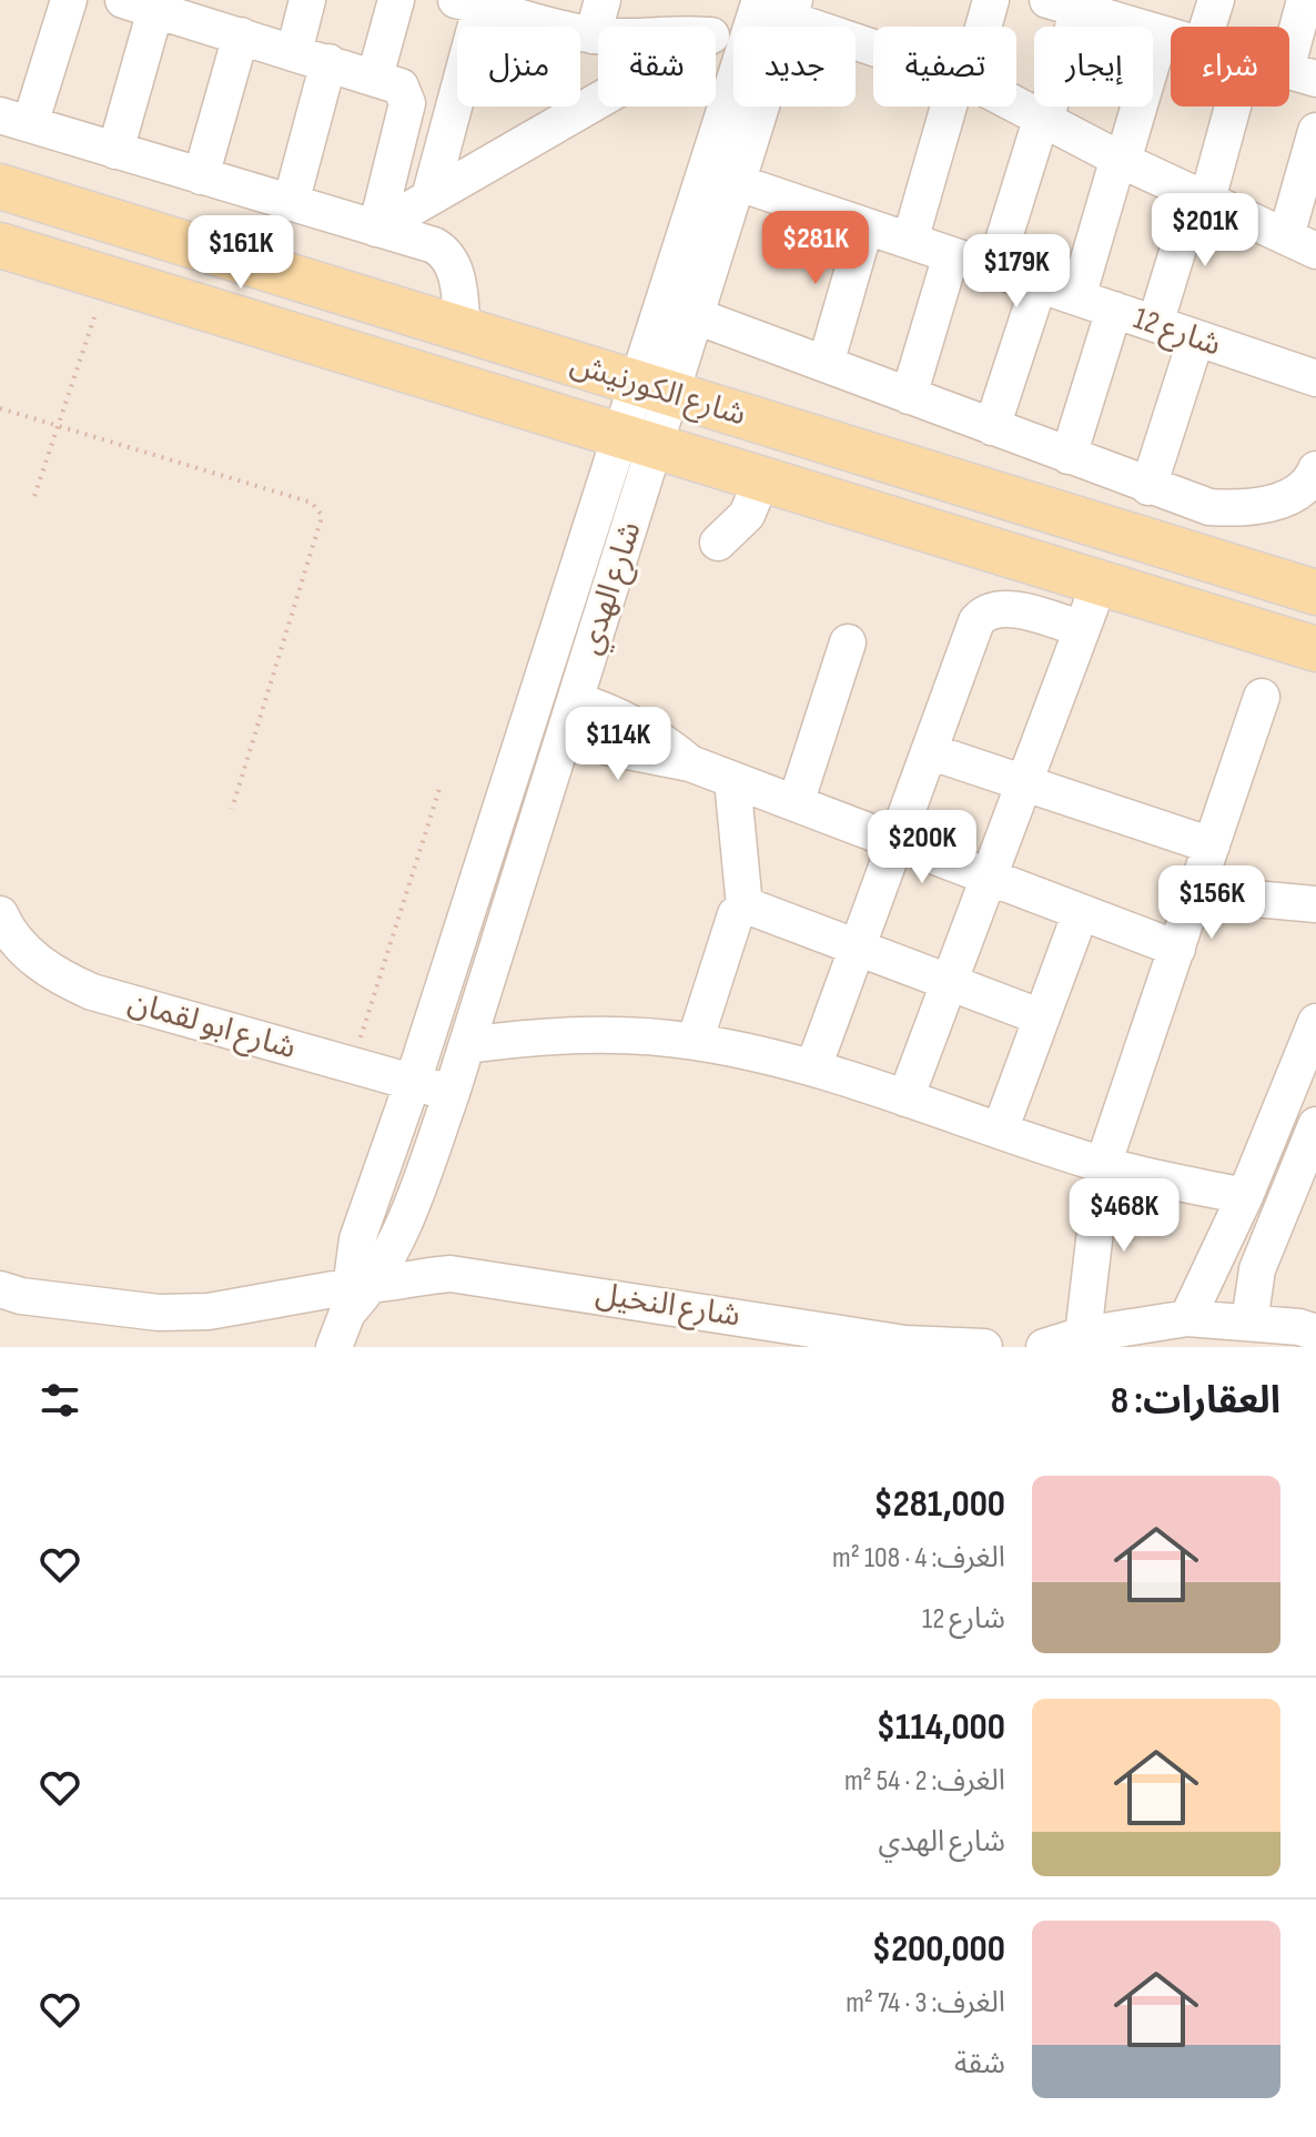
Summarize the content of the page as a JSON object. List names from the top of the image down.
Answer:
{
  "streets": {
    "main road": ["شارع الكورنيش"],
    "street": [
      "شارع 12",
      "شارع الهدي",
      "شارع ابو لقمان",
      "شارع النخيل"
    ]
  },
  "crossings": [
    ["شارع 12", "شارع الهدي"],
    ["شارع الكورنيش", "شارع الهدي"],
    ["شارع الهدي", "شارع ابو لقمان"],
    ["شارع الهدي", "شارع النخيل"]
  ],
  "page": {
    "chip": [
      "شراء",
      "إيجار",
      "تصفية",
      "جديد",
      "شقة",
      "منزل"
    ],
    "price": [
      "$201K",
      "$281K",
      "$161K",
      "$179K",
      "$114K",
      "$200K",
      "$156K",
      "$468K"
    ],
    "heading": "العقارات: 8",
    "list": [
      {
        "name": "$281,000",
        "note": "الغرف: 4 · 108 m² · شارع 12"
      },
      {
        "name": "$114,000",
        "note": "الغرف: 2 · 54 m² · شارع الهدي"
      },
      {
        "name": "$200,000",
        "note": "الغرف: 3 · 74 m² · شقة"
      }
    ]
  }
}
